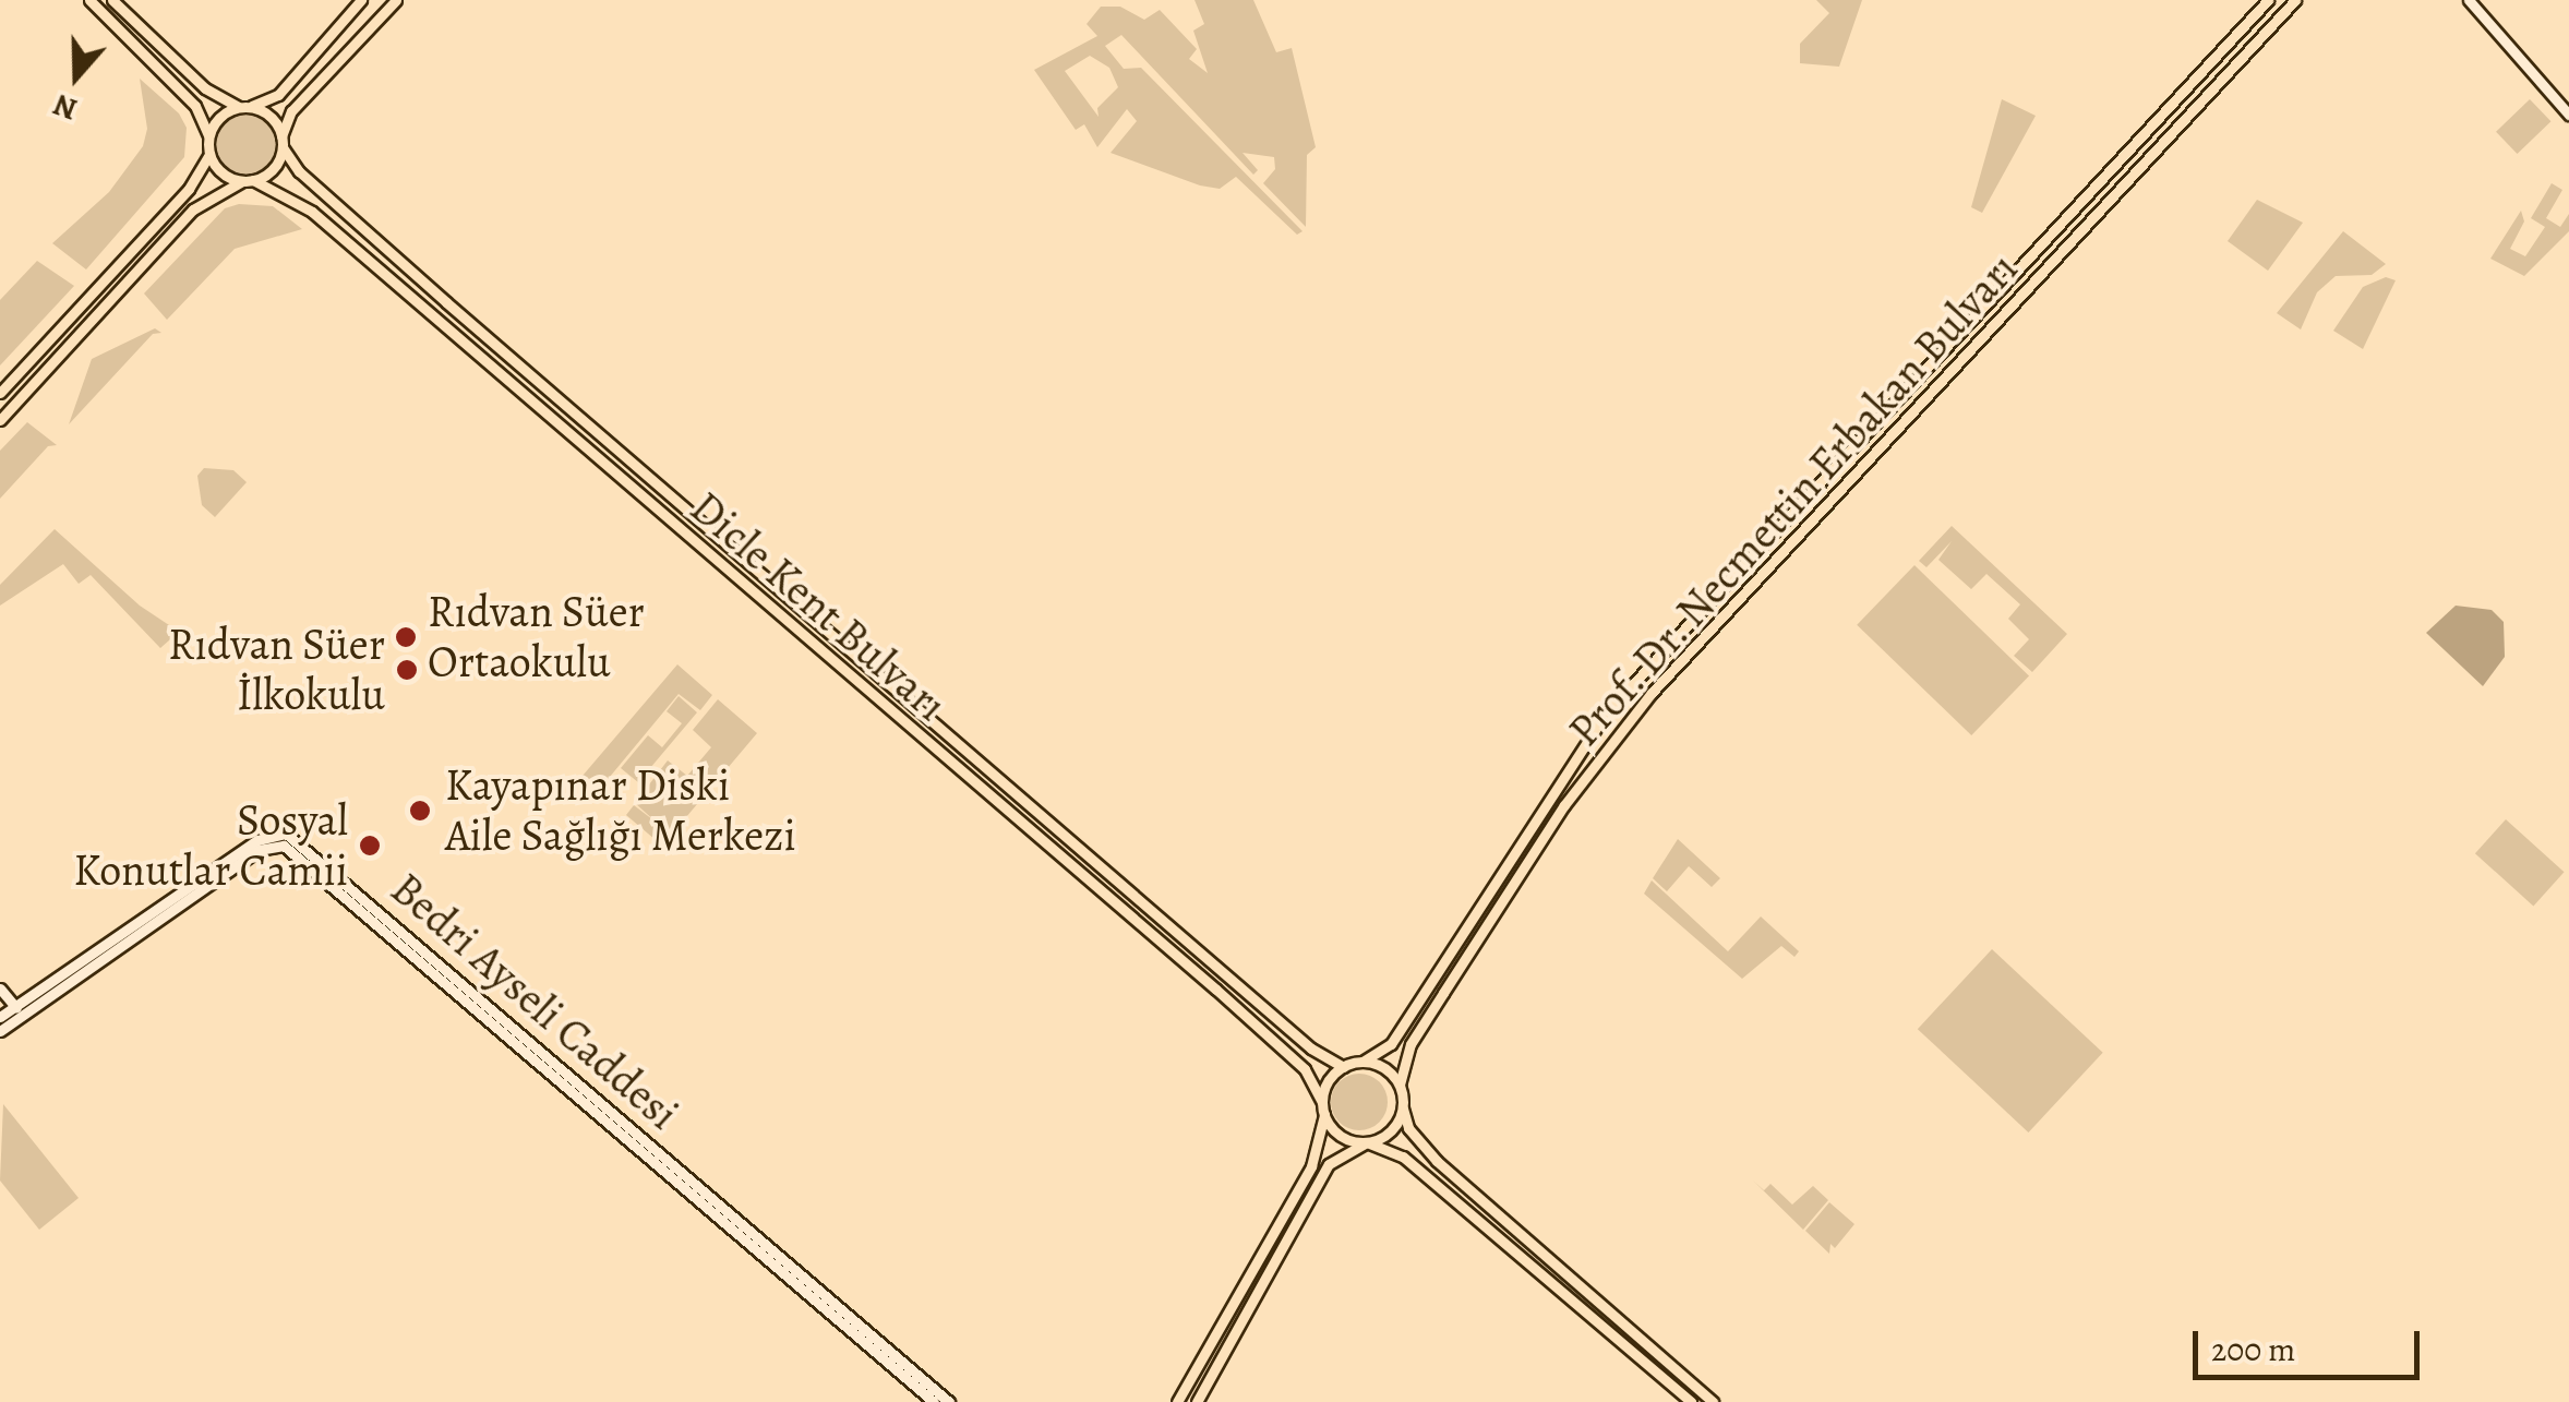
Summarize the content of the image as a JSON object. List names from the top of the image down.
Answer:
{
  "streets": {
    "main road": ["Prof. Dr. Necmettin Erbakan Bulvarı", "Dicle Kent Bulvarı", "Bedri Ayseli Caddesi"]
  },
  "crossings": [
    ["Prof. Dr. Necmettin Erbakan Bulvarı", "Dicle Kent Bulvarı"]
  ],
  "places": [
    "Rıdvan Süer Ortaokulu",
    "Rıdvan Süer İlkokulu",
    "Kayapınar Diski Aile Sağlığı Merkezi",
    "Sosyal Konutlar Camii"
  ],
  "scale_bar": "200 m",
  "north": "bottom"
}
